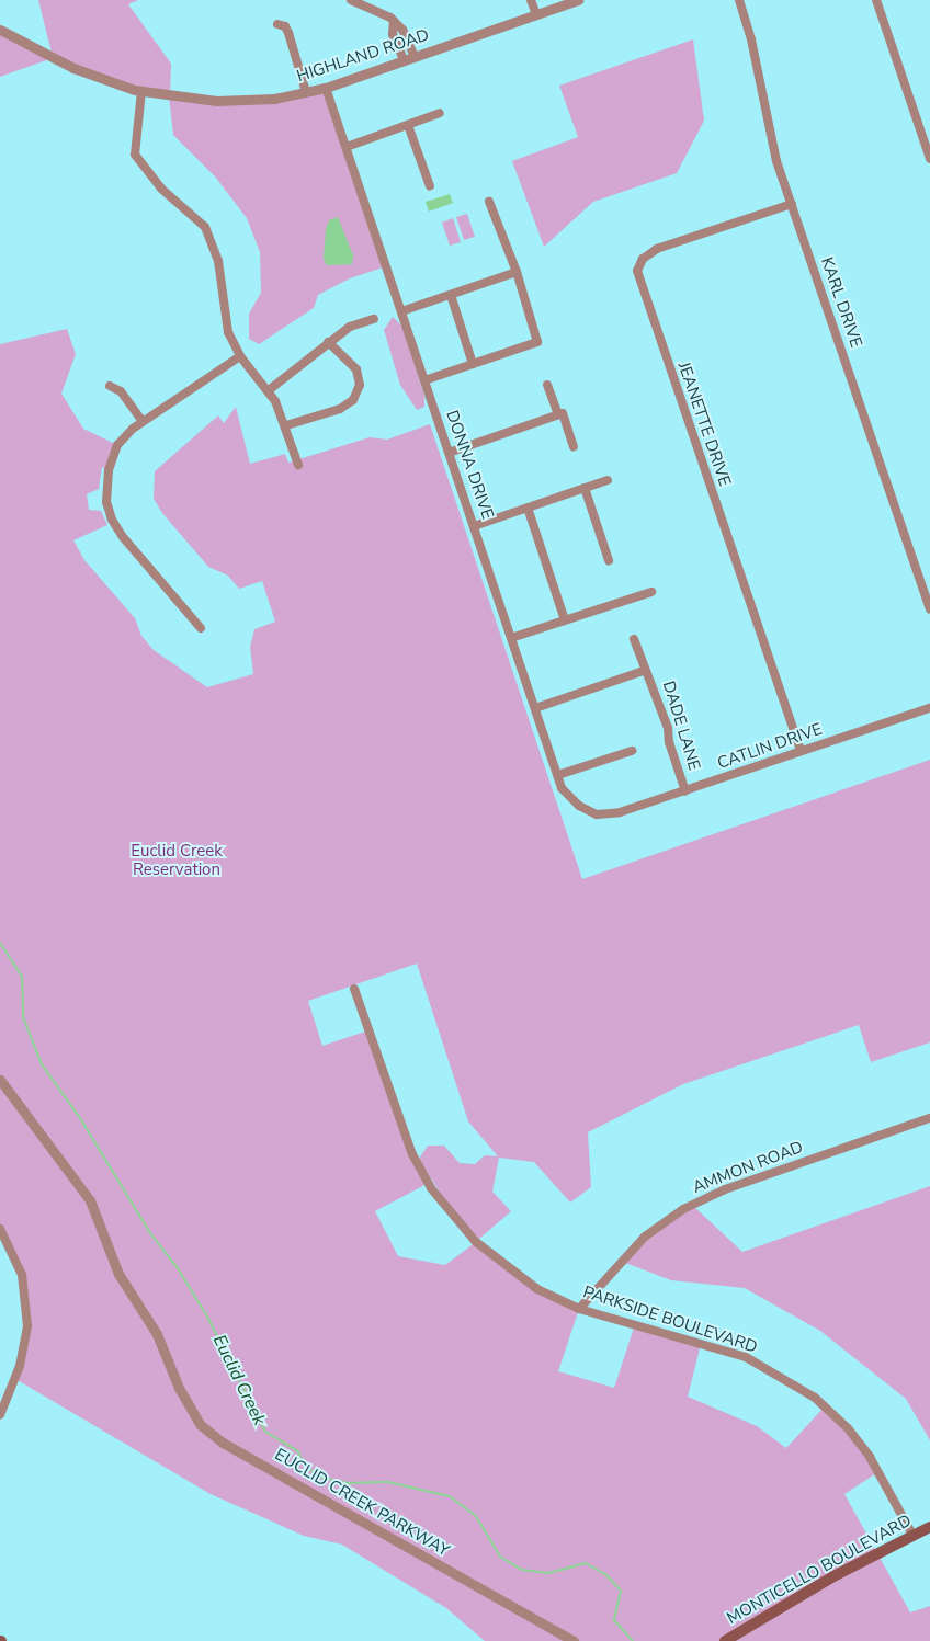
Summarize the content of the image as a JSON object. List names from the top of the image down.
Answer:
{
  "streets": {
    "main road": ["MONTICELLO BOULEVARD"],
    "street": [
      "HIGHLAND ROAD",
      "KARL DRIVE",
      "JEANETTE DRIVE",
      "DONNA DRIVE",
      "DADE LANE",
      "CATLIN DRIVE",
      "AMMON ROAD",
      "PARKSIDE BOULEVARD",
      "EUCLID CREEK PARKWAY"
    ]
  },
  "crossings": [
    ["HIGHLAND ROAD", "DONNA DRIVE"],
    ["KARL DRIVE", "JEANETTE DRIVE"],
    ["JEANETTE DRIVE", "CATLIN DRIVE"],
    ["DONNA DRIVE", "CATLIN DRIVE"],
    ["DADE LANE", "CATLIN DRIVE"],
    ["AMMON ROAD", "PARKSIDE BOULEVARD"],
    ["PARKSIDE BOULEVARD", "MONTICELLO BOULEVARD"]
  ],
  "water": ["Euclid Creek"],
  "parks": ["Euclid Creek Reservation"]
}
